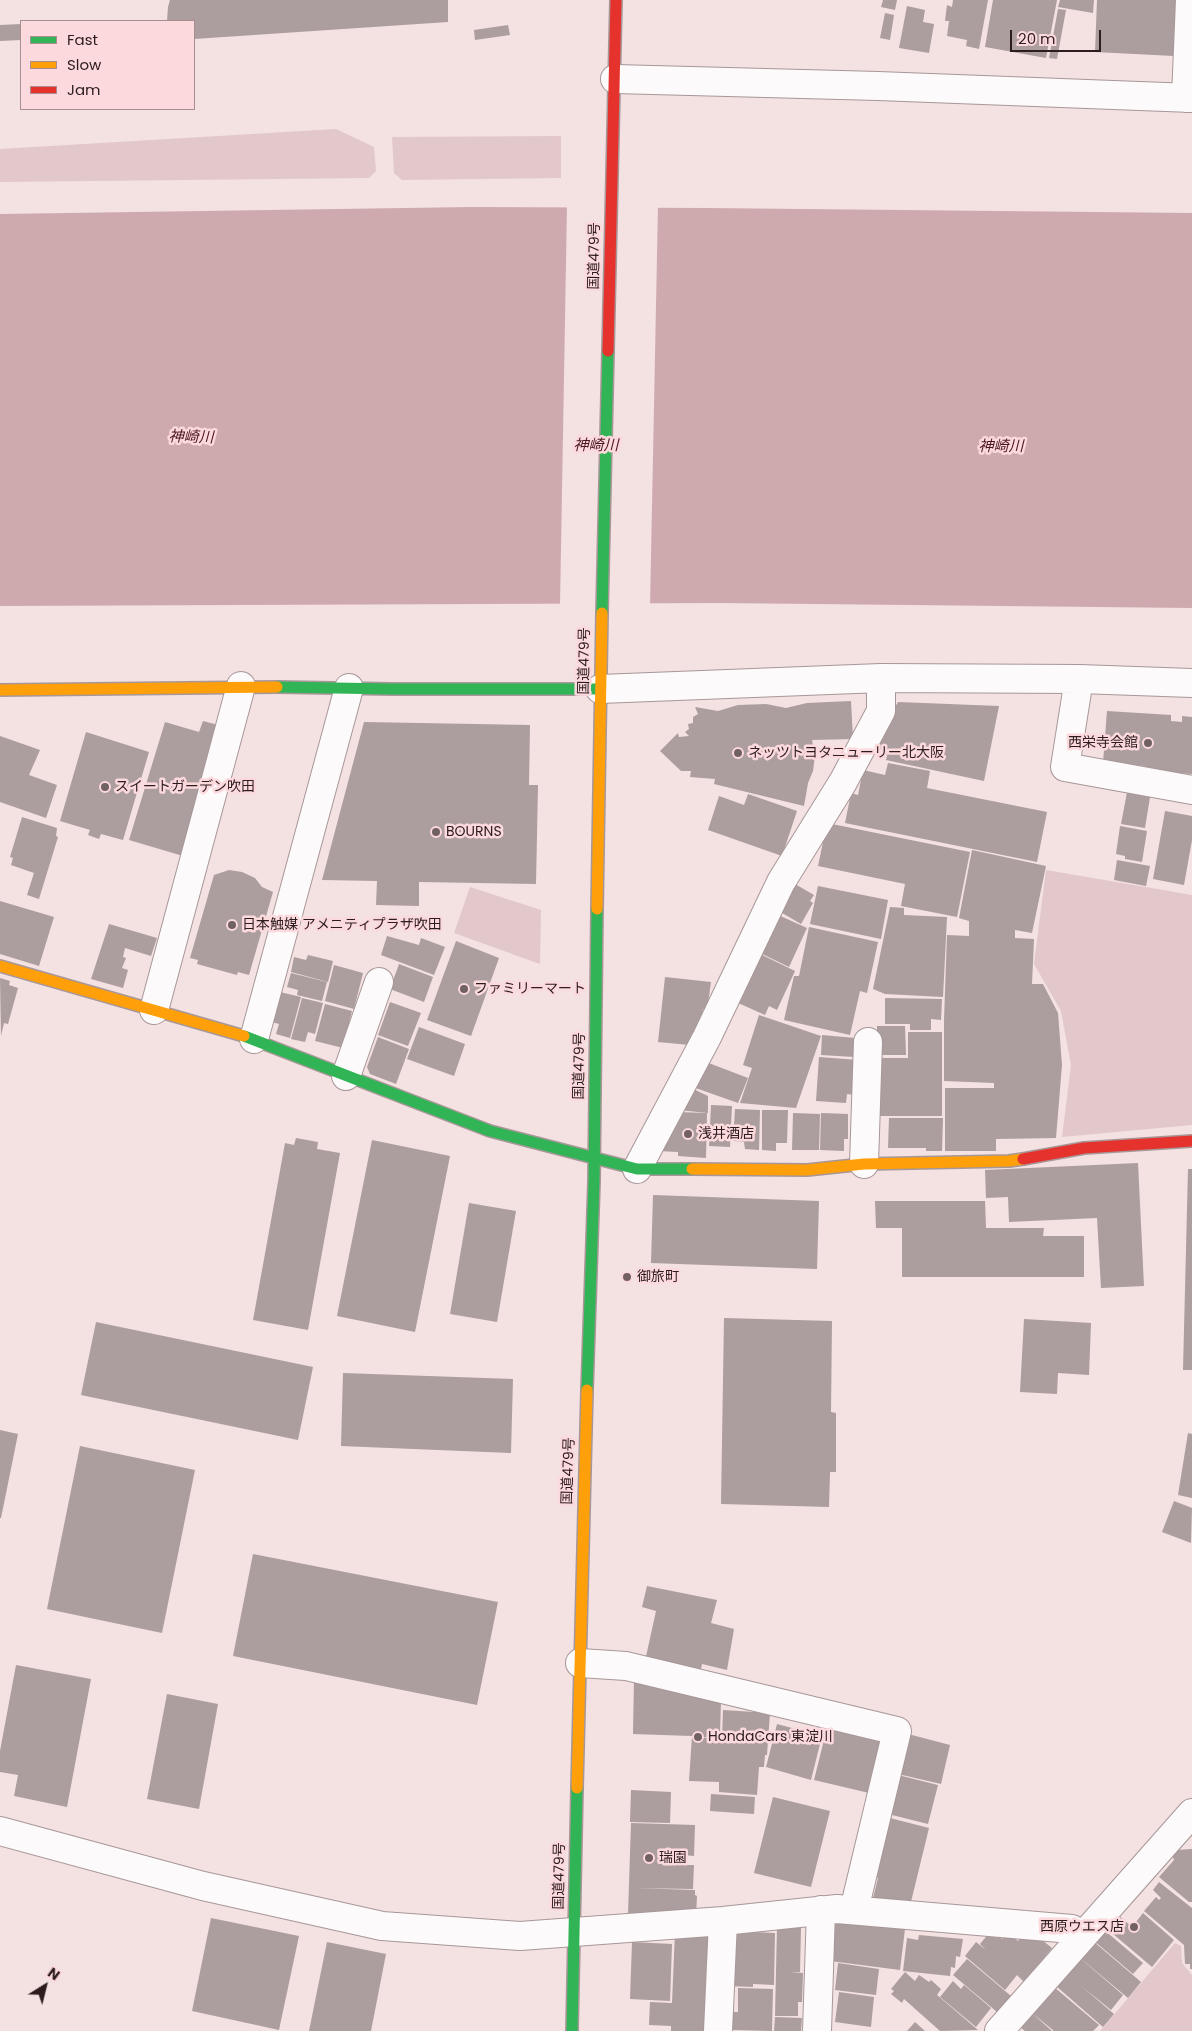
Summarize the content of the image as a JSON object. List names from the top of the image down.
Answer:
{
  "streets": {
    "main road": ["国道479号"]
  },
  "water": ["神崎川"],
  "places": [
    "西栄寺会館",
    "ネッツトヨタニューリー北大阪",
    "スイートガーデン吹田",
    "BOURNS",
    "日本触媒 アメニティプラザ吹田",
    "ファミリーマート",
    "浅井酒店",
    "御旅町",
    "HondaCars 東淀川",
    "瑞園",
    "西原ウエス店"
  ],
  "legend": ["Fast", "Slow", "Jam"],
  "scale_bar": "20 m",
  "north": "top right"
}
